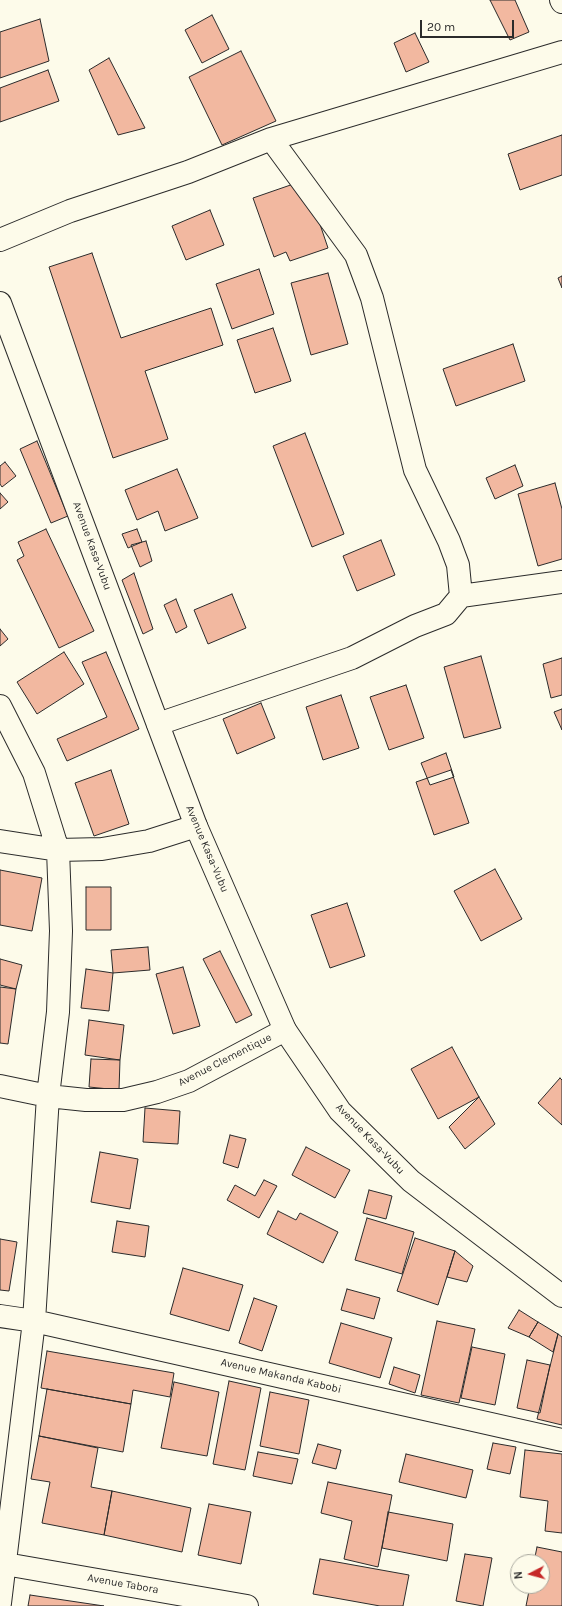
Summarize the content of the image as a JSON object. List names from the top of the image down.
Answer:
{
  "streets": {
    "main road": [
      "Avenue Kasa-Vubu",
      "Avenue Clementique",
      "Avenue Makanda Kabobi",
      "Avenue Tabora"
    ]
  },
  "crossings": [
    ["Avenue Kasa-Vubu", "Avenue Clementique"]
  ],
  "scale_bar": "20 m",
  "north": "left"
}
